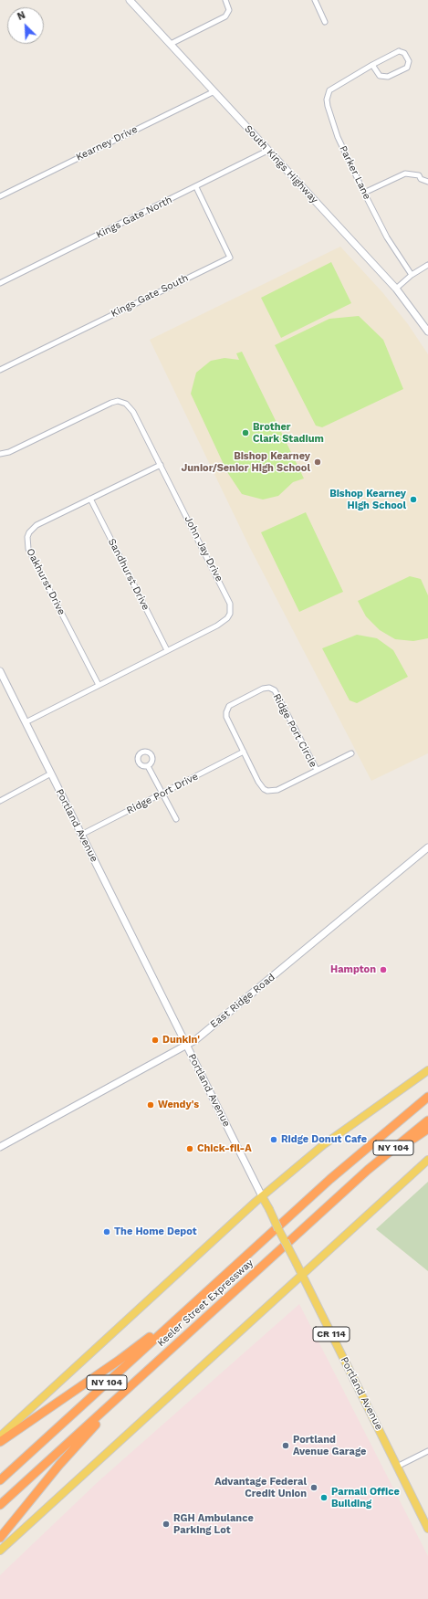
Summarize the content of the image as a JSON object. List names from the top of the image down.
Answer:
{
  "streets": {
    "highway": ["NY 104", "Keeler Street Expressway"],
    "main road": [
      "South Kings Highway",
      "Portland Avenue",
      "East Ridge Road",
      "CR 114"
    ],
    "street": [
      "Kearney Drive",
      "Parker Lane",
      "Kings Gate North",
      "Kings Gate South",
      "John Jay Drive",
      "Sandhurst Drive",
      "Oakhurst Drive",
      "Ridge Port Circle",
      "Ridge Port Drive"
    ]
  },
  "crossings": [
    ["Kearney Drive", "South Kings Highway"],
    ["South Kings Highway", "Kings Gate North"],
    ["Kings Gate North", "Kings Gate South"],
    ["John Jay Drive", "Sandhurst Drive"],
    ["John Jay Drive", "Oakhurst Drive"],
    ["John Jay Drive", "Portland Avenue"],
    ["Sandhurst Drive", "Oakhurst Drive"],
    ["Ridge Port Circle", "Ridge Port Drive"],
    ["Ridge Port Drive", "Portland Avenue"],
    ["Portland Avenue", "East Ridge Road"]
  ],
  "places": [
    "Brother Clark Stadium",
    "Bishop Kearney Junior/Senior High School",
    "Bishop Kearney High School",
    "Hampton",
    "Dunkin'",
    "Wendy's",
    "Ridge Donut Cafe",
    "Chick-fil-A",
    "The Home Depot",
    "Portland Avenue Garage",
    "Advantage Federal Credit Union",
    "Parnall Office Building",
    "RGH Ambulance Parking Lot"
  ],
  "north": "top left"
}
